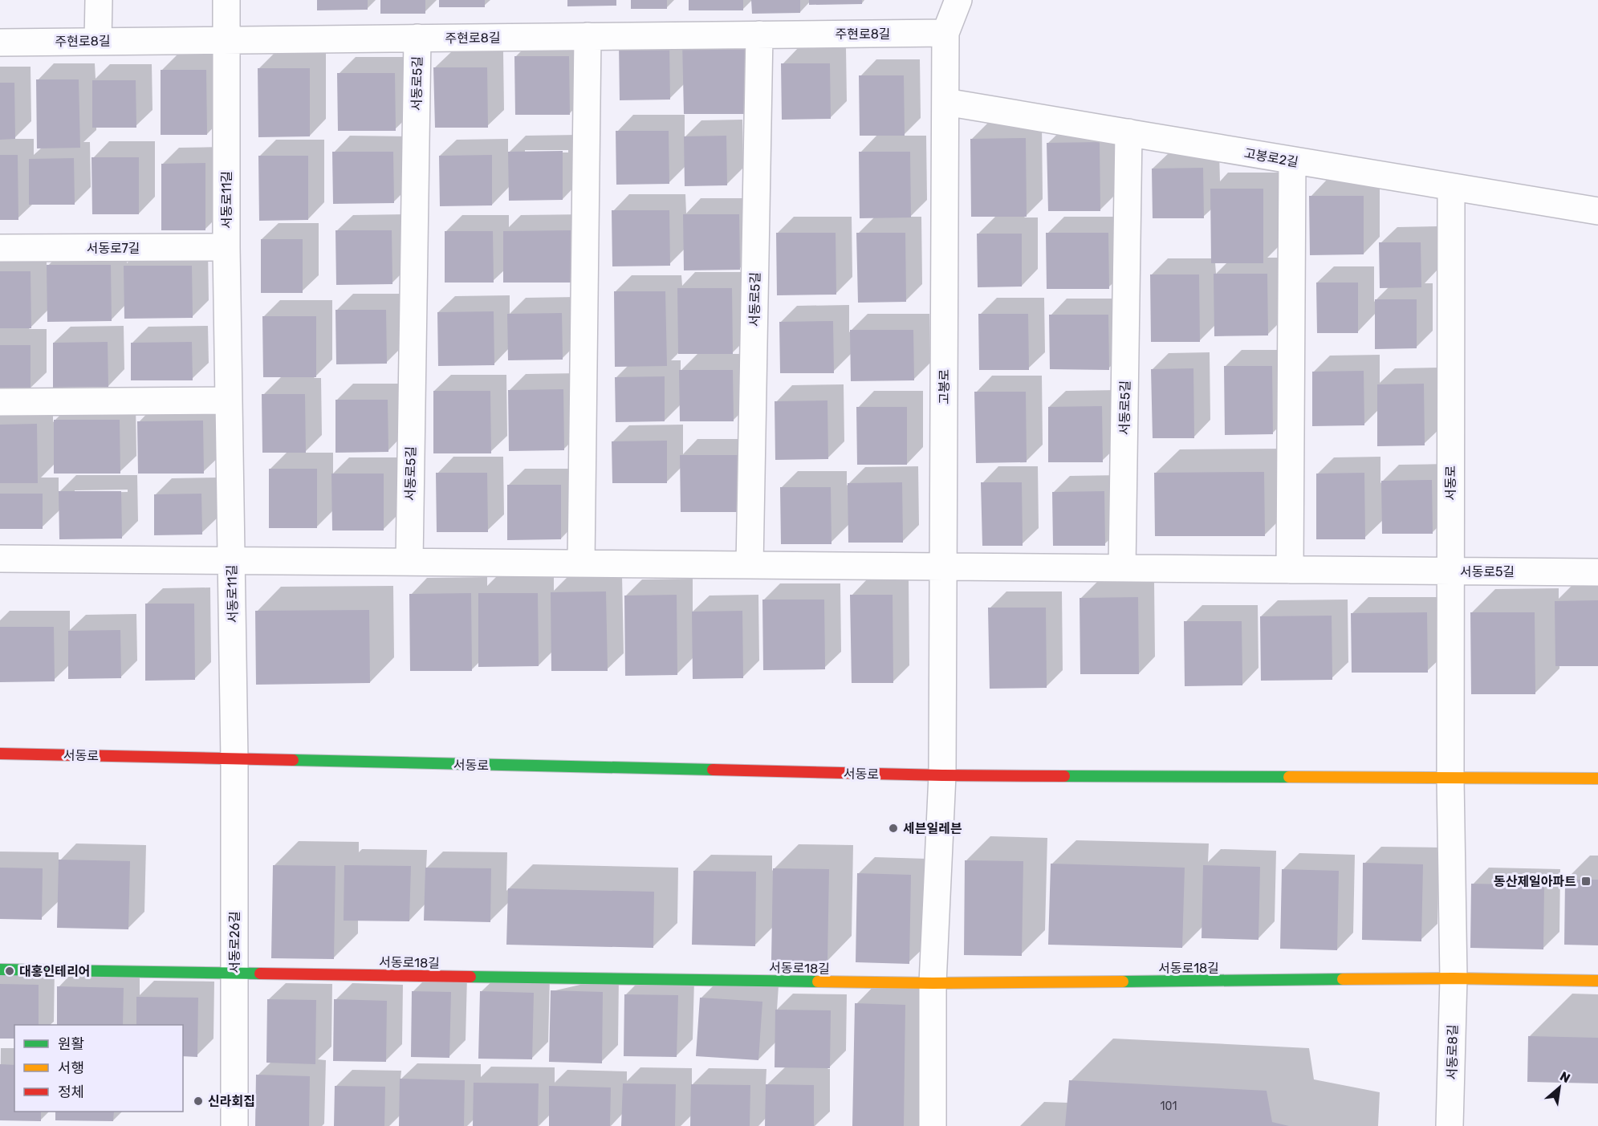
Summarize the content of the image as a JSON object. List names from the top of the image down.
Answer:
{
  "streets": {
    "street": [
      "주현로8길",
      "서동로5길",
      "고봉로2길",
      "서동로11길",
      "서동로7길",
      "고봉로",
      "서동로",
      "서동로26길",
      "서동로18길",
      "서동로8길"
    ]
  },
  "crossings": [
    ["주현로8길", "서동로5길"],
    ["주현로8길", "서동로11길"],
    ["주현로8길", "고봉로"],
    ["서동로5길", "고봉로2길"],
    ["서동로5길", "서동로11길"],
    ["서동로5길", "고봉로"],
    ["서동로5길", "서동로"],
    ["고봉로2길", "고봉로"],
    ["고봉로2길", "서동로"],
    ["서동로11길", "서동로7길"],
    ["서동로11길", "서동로"],
    ["서동로11길", "서동로26길"],
    ["고봉로", "서동로"],
    ["서동로", "서동로26길"],
    ["서동로", "서동로8길"],
    ["서동로26길", "서동로18길"],
    ["서동로18길", "서동로8길"]
  ],
  "places": {
    "other": ["세븐일레븐", "대홍인테리어", "신라회집"],
    "transit": ["동산제일아파트"]
  },
  "house_numbers": ["101"],
  "legend": ["원활", "서행", "정체"],
  "north": "top right"
}
